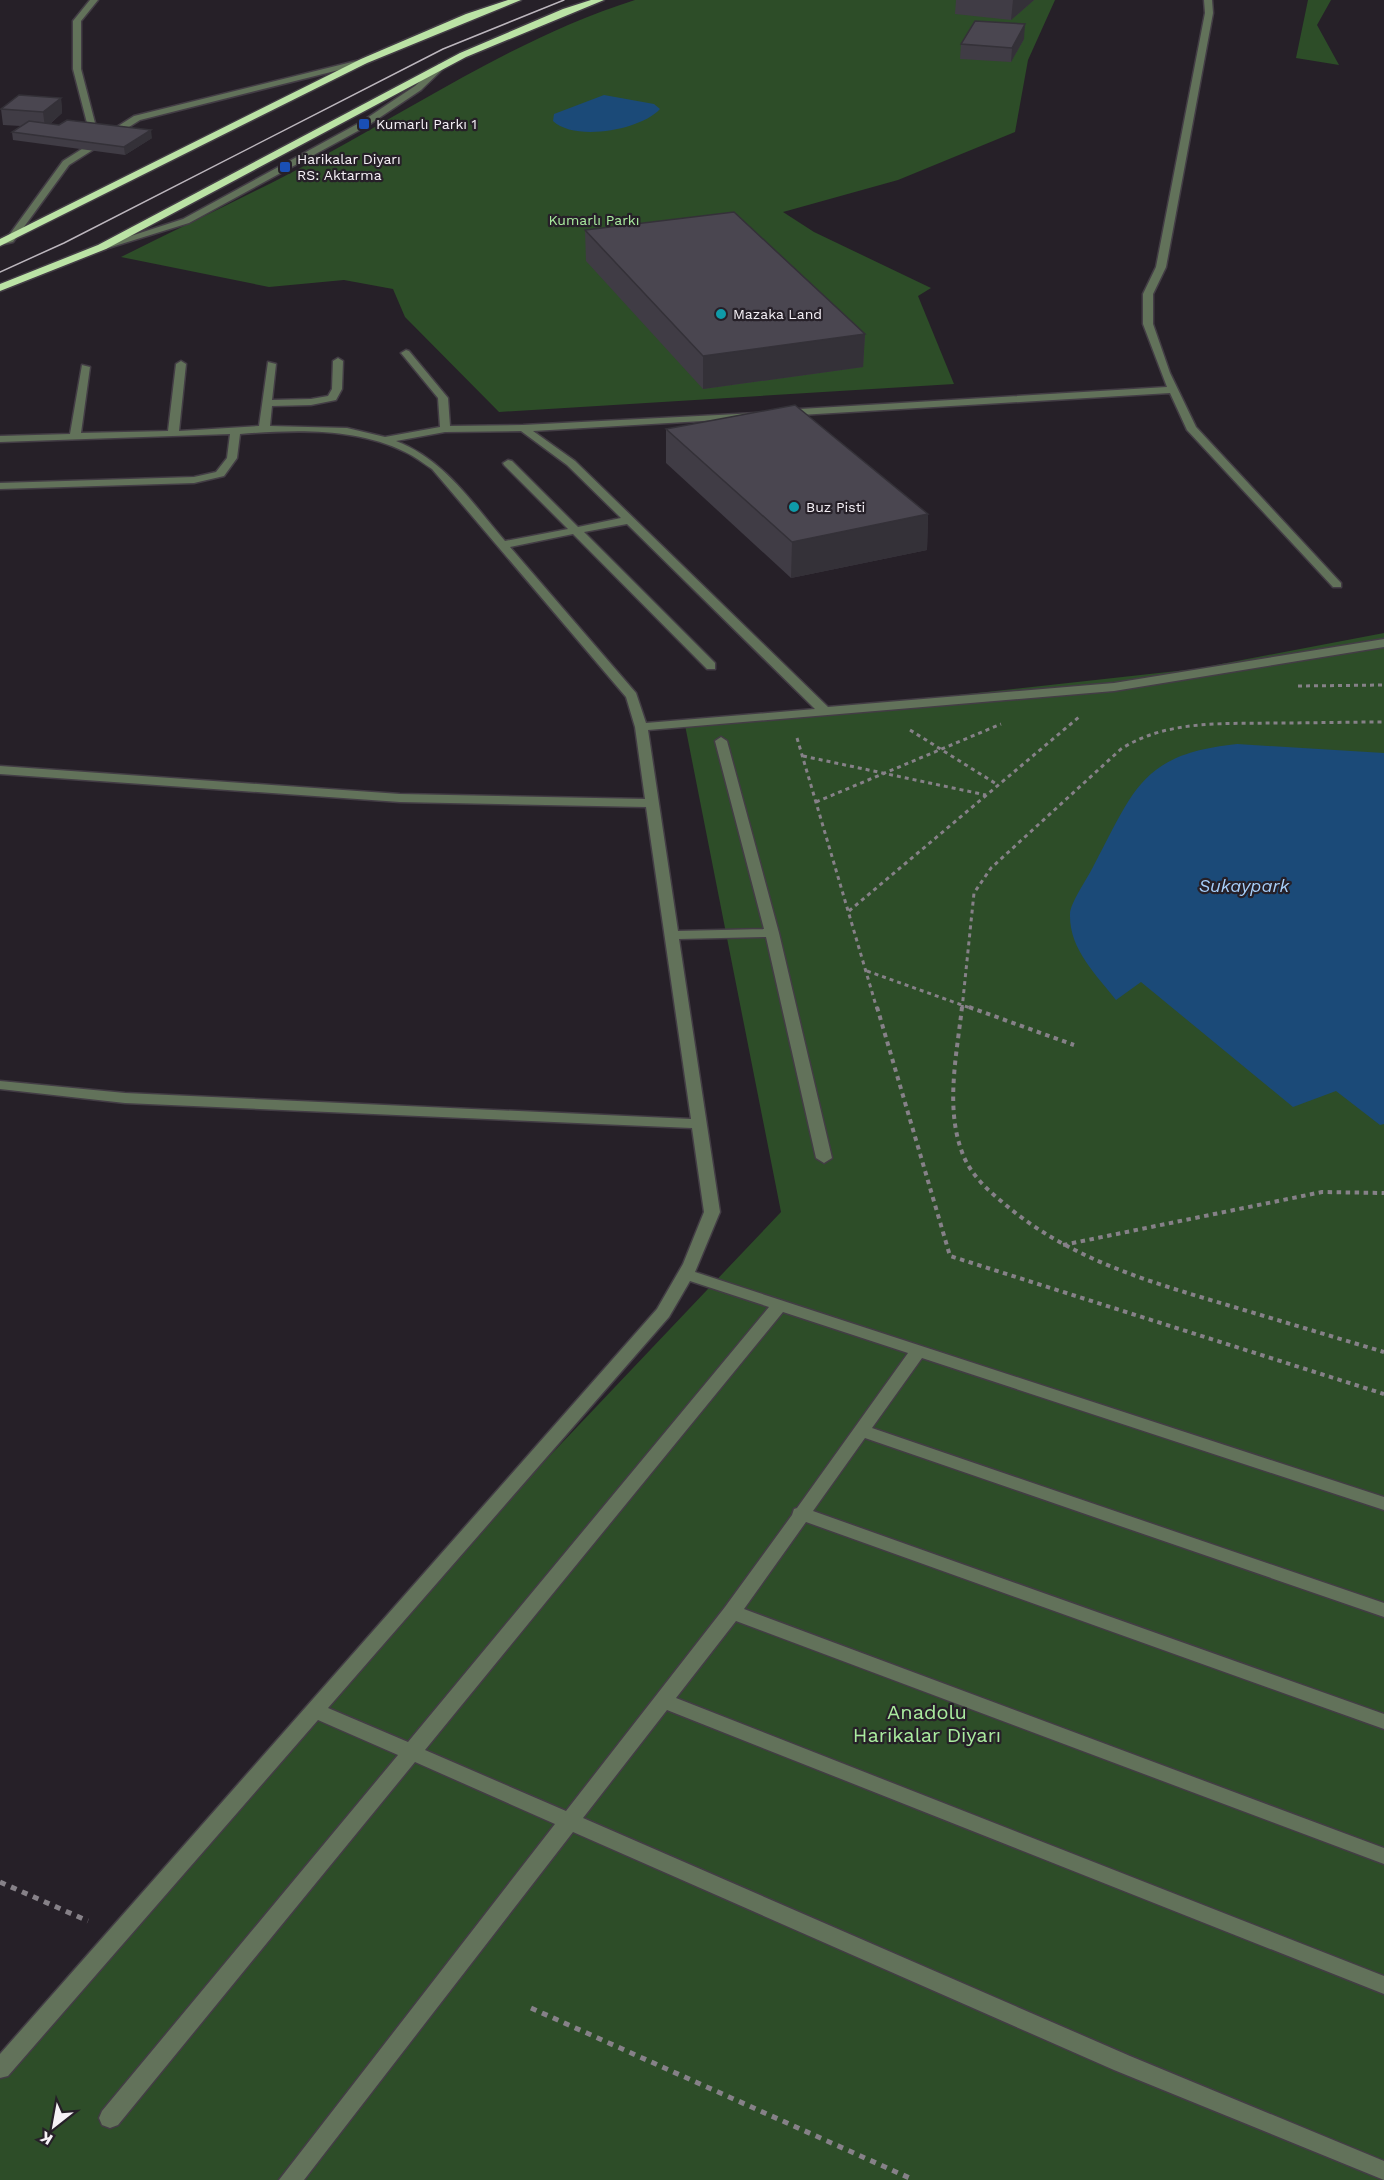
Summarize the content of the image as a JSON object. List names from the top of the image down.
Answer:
{
  "water": ["Sukaypark"],
  "parks": ["Kumarlı Parkı", "Anadolu Harikalar Diyarı"],
  "places": {
    "transit": ["Kumarlı Parkı 1", "Harikalar Diyarı RS: Aktarma"],
    "other": ["Mazaka Land", "Buz Pisti"]
  },
  "north": "bottom left"
}
